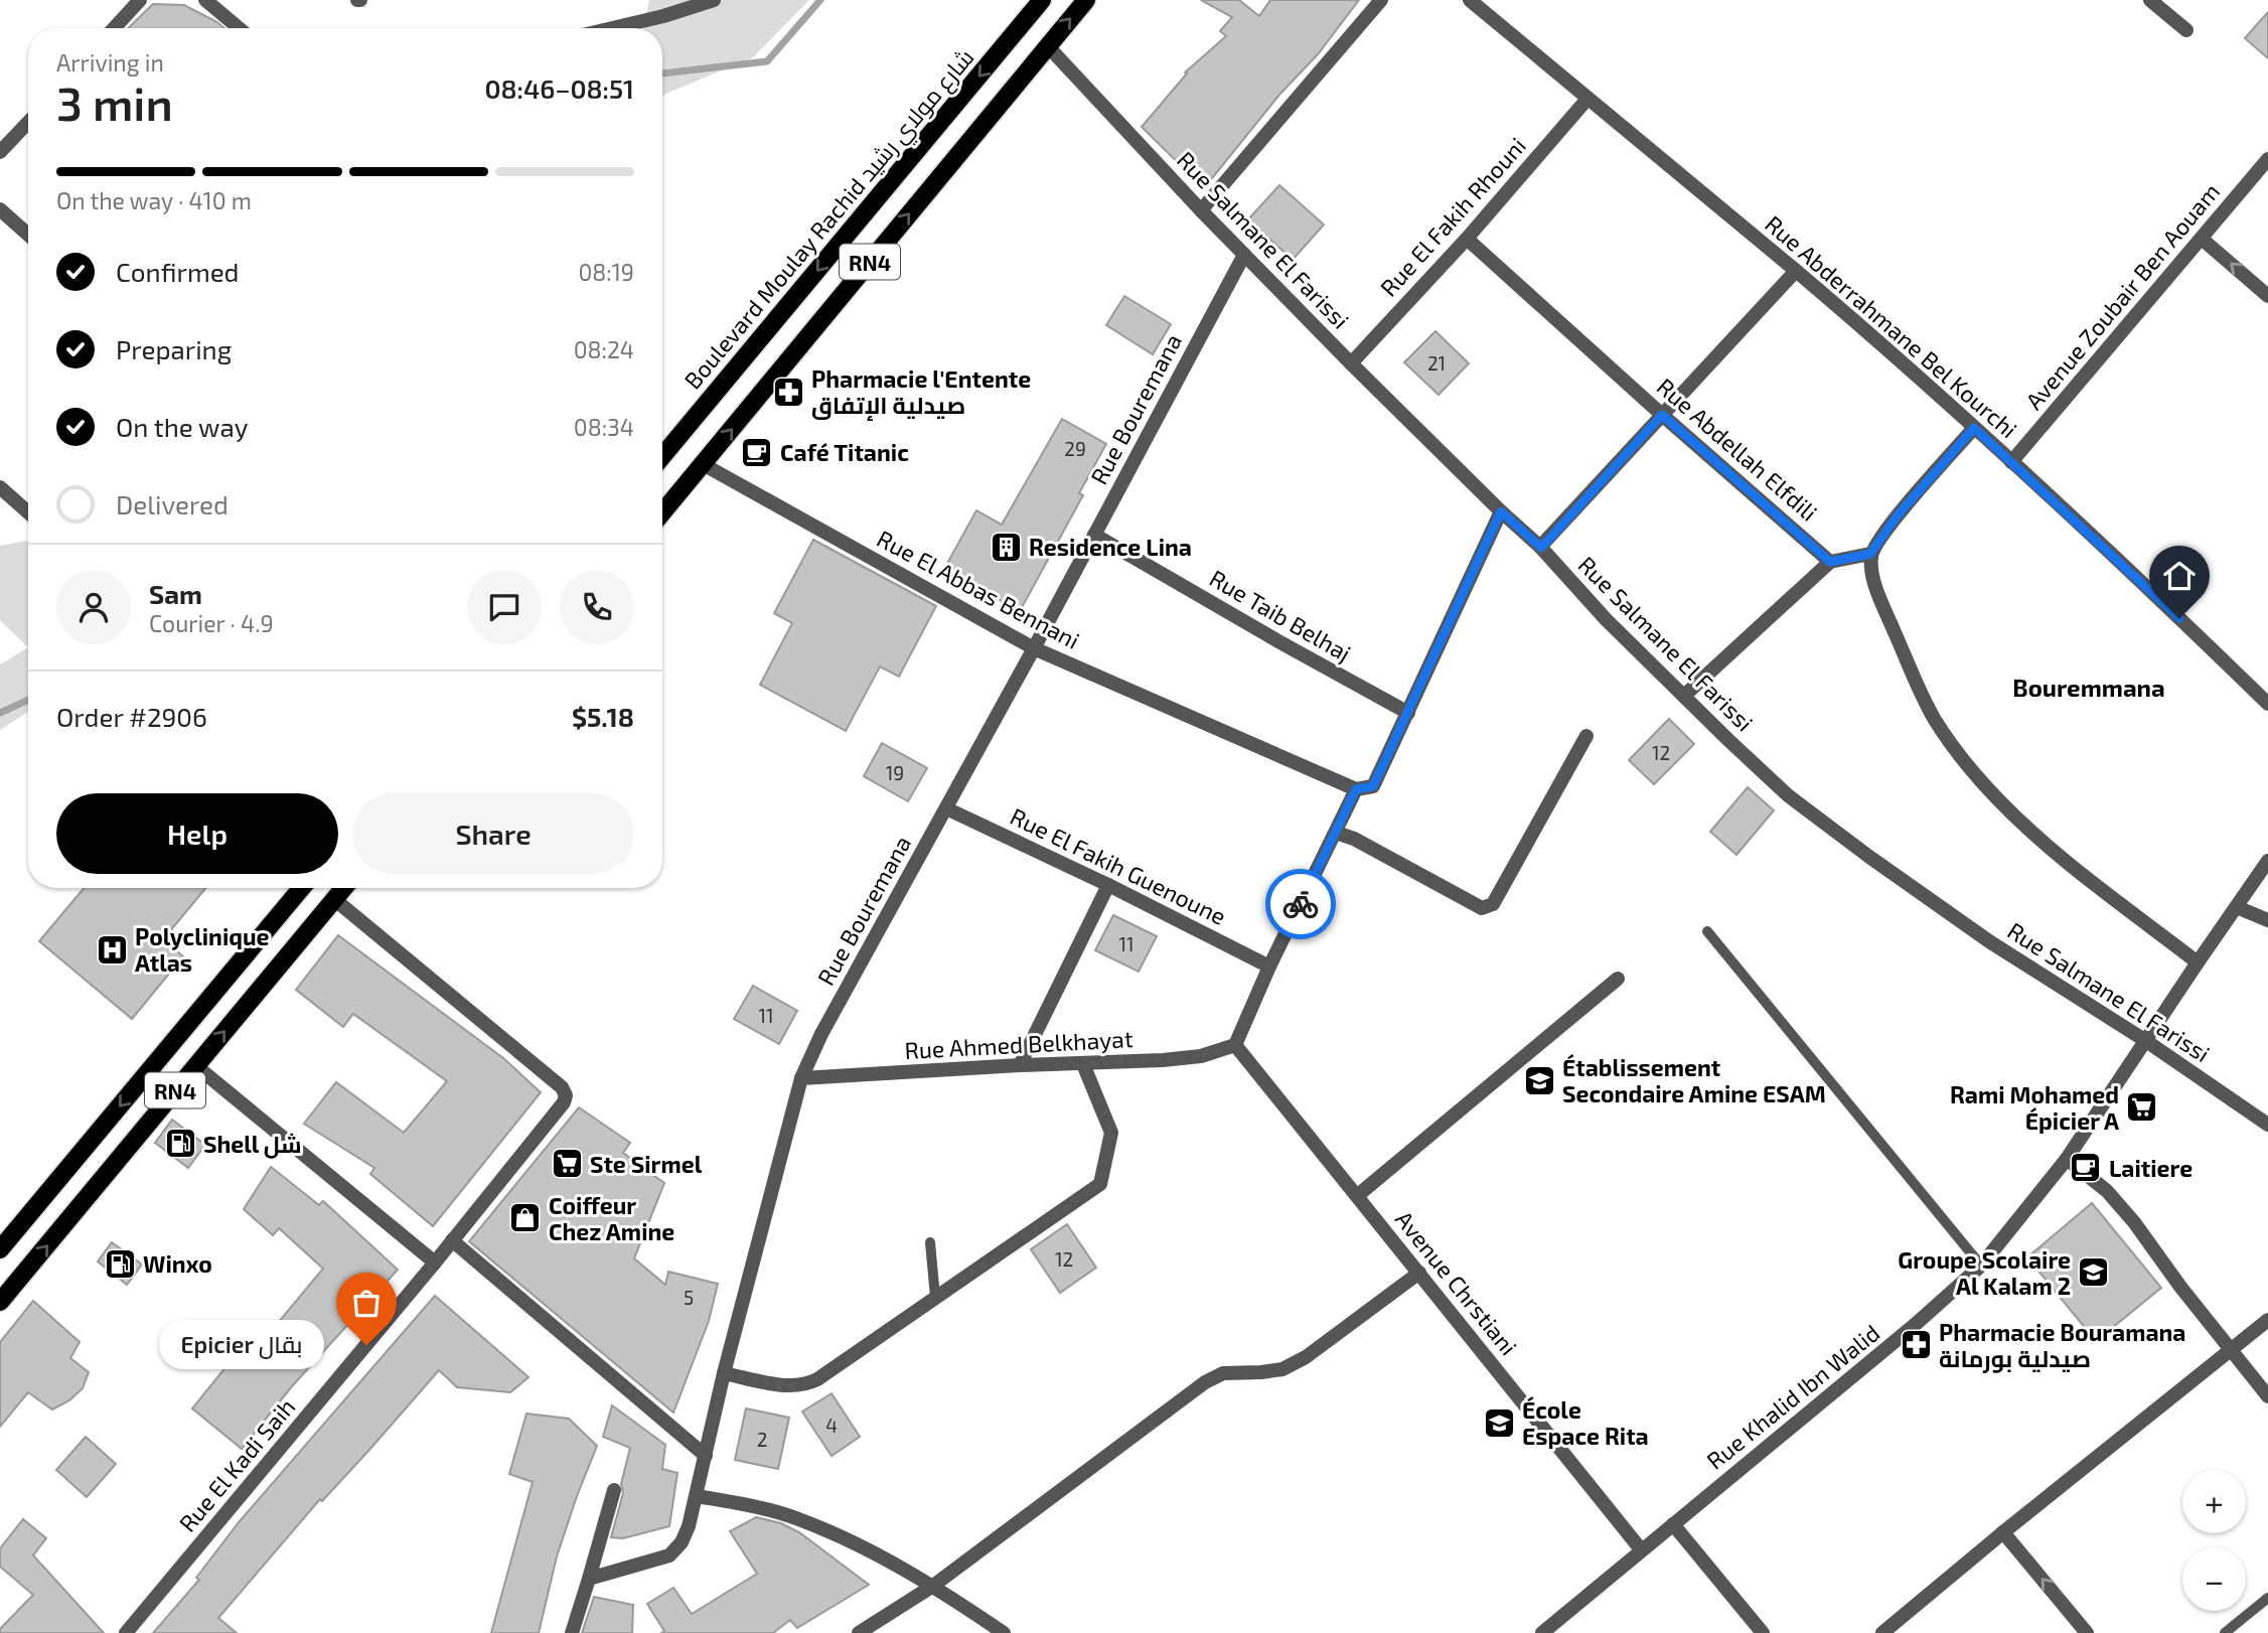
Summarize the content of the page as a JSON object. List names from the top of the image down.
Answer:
{
  "streets": {
    "main road": ["Boulevard Moulay Rachid شارع مولاي رشيد", "RN4"],
    "street": [
      "Rue El Fakih Rhouni",
      "Rue Salmane El Farissi",
      "Avenue Zoubair Ben Aouam",
      "Rue Abderrahmane Bel Kourchi",
      "Rue Bouremana",
      "Rue Abdellah Elfdili",
      "Rue El Abbas Bennani",
      "Rue Taib Belhaj",
      "Rue El Fakih Guenoune",
      "Rue Ahmed Belkhayat",
      "Avenue Chrstiani",
      "Rue Khalid Ibn Walid",
      "Rue El Kadi Saih"
    ]
  },
  "crossings": [
    ["Rue El Fakih Rhouni", "Rue Salmane El Farissi"],
    ["Rue El Fakih Rhouni", "Rue Abderrahmane Bel Kourchi"],
    ["Rue El Fakih Rhouni", "Rue Abdellah Elfdili"],
    ["Rue Salmane El Farissi", "RN4"],
    ["Rue Salmane El Farissi", "Rue Bouremana"],
    ["Rue Salmane El Farissi", "Rue Khalid Ibn Walid"],
    ["RN4", "Rue El Abbas Bennani"],
    ["RN4", "Rue El Kadi Saih"],
    ["Avenue Zoubair Ben Aouam", "Rue Abderrahmane Bel Kourchi"],
    ["Rue Bouremana", "Rue El Abbas Bennani"],
    ["Rue Bouremana", "Rue Taib Belhaj"],
    ["Rue Bouremana", "Rue El Fakih Guenoune"],
    ["Rue Bouremana", "Rue Ahmed Belkhayat"],
    ["Rue Ahmed Belkhayat", "Avenue Chrstiani"],
    ["Avenue Chrstiani", "Rue Khalid Ibn Walid"]
  ],
  "districts": ["Bouremmana"],
  "places": {
    "pharmacy": ["Pharmacie l'Entente صيدلية الإتفاق", "Pharmacie Bouramana صيدلية بورمانة"],
    "cafe": ["Café Titanic", "Laitiere"],
    "building": ["Residence Lina"],
    "hospital": ["Polyclinique Atlas"],
    "school or university": ["Établissement Secondaire Amine ESAM", "Groupe Scolaire Al Kalam 2", "École Espace Rita"],
    "supermarket": ["Rami Mohamed Épicier A", "Ste Sirmel"],
    "fuel station": ["Shell شل", "Winxo"],
    "shop": ["Coiffeur Chez Amine"],
    "other": ["Epicier بقال"]
  },
  "house_numbers": [
    "21",
    "29",
    "12",
    "19",
    "11",
    "11",
    "12",
    "5",
    "4",
    "2"
  ],
  "page": {
    "heading": ["3 min", "Arriving in", "08:46–08:51"],
    "panel": [
      "Sam",
      "Courier · 4.9",
      "Order #2906",
      "$5.18"
    ],
    "bar": "On the way · 410 m",
    "list": [
      ["Confirmed", "08:19"],
      ["Preparing", "08:24"],
      ["On the way", "08:34"],
      "Delivered"
    ],
    "buttons": ["Help", "Share"],
    "bubble": "Epicier بقال",
    "map_buttons": ["+", "−"]
  }
}
